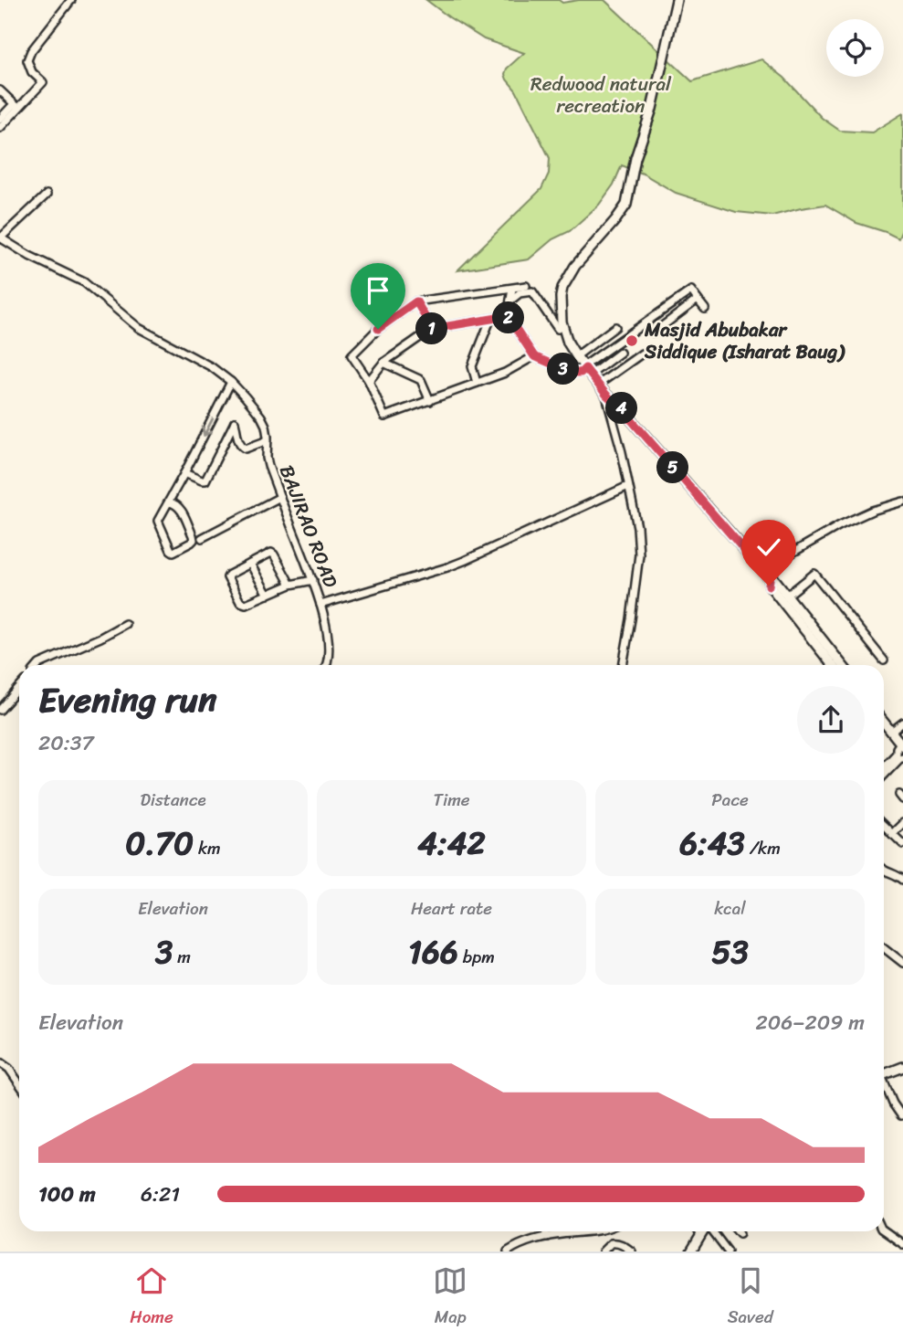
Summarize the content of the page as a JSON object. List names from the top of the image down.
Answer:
{
  "streets": {
    "street": ["BAJIRAO ROAD"]
  },
  "parks": ["Redwood natural recreation"],
  "places": ["Masjid Abubakar Siddique (Isharat Baug)"],
  "page": {
    "pins": [
      "2",
      "1",
      "3",
      "4",
      "5"
    ],
    "heading": ["Evening run", "20:37"],
    "stats": [
      ["Distance", "0.70 km"],
      ["Time", "4:42"],
      ["Pace", "6:43 /km"],
      ["Elevation", "3 m"],
      ["Heart rate", "166 bpm"],
      ["kcal", "53"]
    ],
    "chart": ["Elevation", "206–209 m"],
    "list": [
      {
        "name": "100 m",
        "note": "6:21"
      }
    ],
    "tabs": ["Home", "Map", "Saved"]
  }
}
